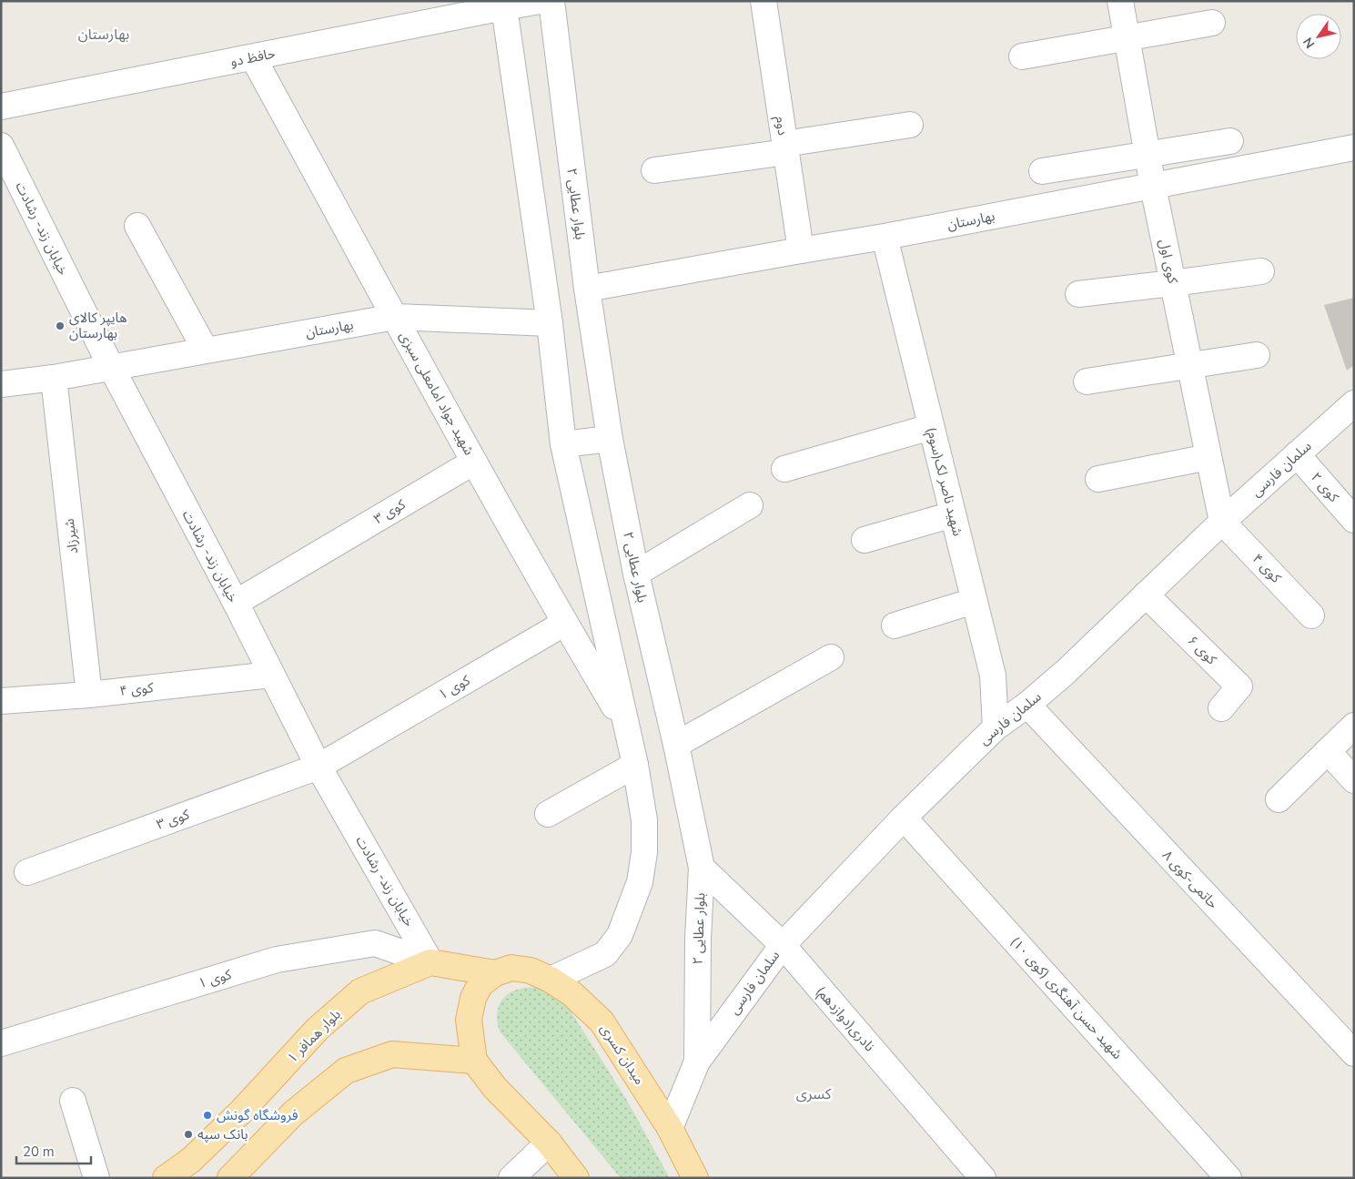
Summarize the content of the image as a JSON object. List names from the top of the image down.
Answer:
{
  "streets": {
    "main road": ["بلوار همافر ۱", "میدان کسری"],
    "street": [
      "حافظ دو",
      "دوم",
      "بلوار عطایی ۲",
      "بهارستان",
      "خیابان زند- رشادت",
      "کوی اول",
      "شهید جواد امامعلی سبزی",
      "سلمان فارسی",
      "شهید ناصر لک(سوم)",
      "کوی ۲",
      "کوی ۳",
      "شیرزاد",
      "کوی ۴",
      "کوی ۶",
      "کوی ۱",
      "حاتمی-کوی ۸",
      "شهید حسن آهنگری (کوی ۱۰)",
      "نادری(دوازدهم)"
    ]
  },
  "crossings": [
    ["حافظ دو", "شهید جواد امامعلی سبزی"],
    ["دوم", "بهارستان"],
    ["بلوار عطایی ۲", "بهارستان"],
    ["بلوار عطایی ۲", "سلمان فارسی"],
    ["بلوار عطایی ۲", "نادری(دوازدهم)"],
    ["بلوار عطایی ۲", "میدان کسری"],
    ["بهارستان", "خیابان زند- رشادت"],
    ["بهارستان", "کوی اول"],
    ["بهارستان", "شهید جواد امامعلی سبزی"],
    ["بهارستان", "شهید ناصر لک(سوم)"],
    ["بهارستان", "شیرزاد"],
    ["خیابان زند- رشادت", "کوی ۳"],
    ["خیابان زند- رشادت", "کوی ۴"],
    ["خیابان زند- رشادت", "کوی ۱"],
    ["خیابان زند- رشادت", "بلوار همافر ۱"],
    ["کوی اول", "سلمان فارسی"],
    ["کوی اول", "کوی ۴"],
    ["شهید جواد امامعلی سبزی", "کوی ۳"],
    ["شهید جواد امامعلی سبزی", "کوی ۱"],
    ["سلمان فارسی", "شهید ناصر لک(سوم)"],
    ["سلمان فارسی", "کوی ۲"],
    ["سلمان فارسی", "کوی ۴"],
    ["سلمان فارسی", "کوی ۶"],
    ["سلمان فارسی", "حاتمی-کوی ۸"],
    ["سلمان فارسی", "شهید حسن آهنگری (کوی ۱۰)"],
    ["سلمان فارسی", "نادری(دوازدهم)"],
    ["کوی ۳", "کوی ۱"],
    ["شیرزاد", "کوی ۴"],
    ["کوی ۱", "بلوار همافر ۱"]
  ],
  "districts": ["بهارستان", "کسری"],
  "places": ["هایپر کالای بهارستان", "فروشگاه گونش", "بانک سپه"],
  "scale_bar": "20 m",
  "north": "bottom left"
}
